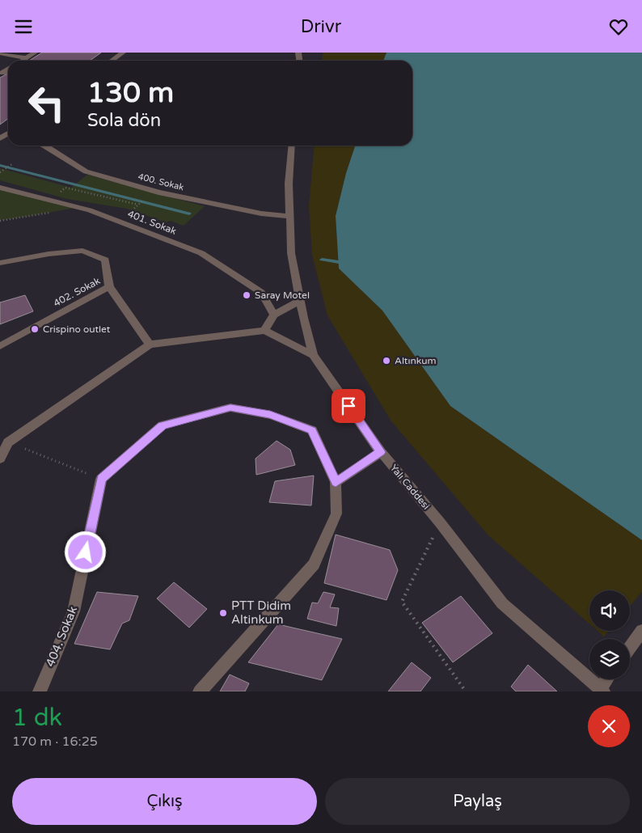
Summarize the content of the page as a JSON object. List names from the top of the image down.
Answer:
{
  "streets": {
    "street": [
      "400. Sokak",
      "401. Sokak",
      "402. Sokak",
      "Yalı Caddesi",
      "404. Sokak"
    ]
  },
  "crossings": [
    ["400. Sokak", "Yalı Caddesi"]
  ],
  "places": [
    "Saray Motel",
    "Crispino outlet",
    "Altınkum",
    "PTT Didim Altinkum"
  ],
  "page": {
    "header": "Drivr",
    "turn": ["130 m", "Sola dön"],
    "heading": ["1 dk", "170 m · 16:25"],
    "buttons": ["Çıkış", "Paylaş"]
  }
}
